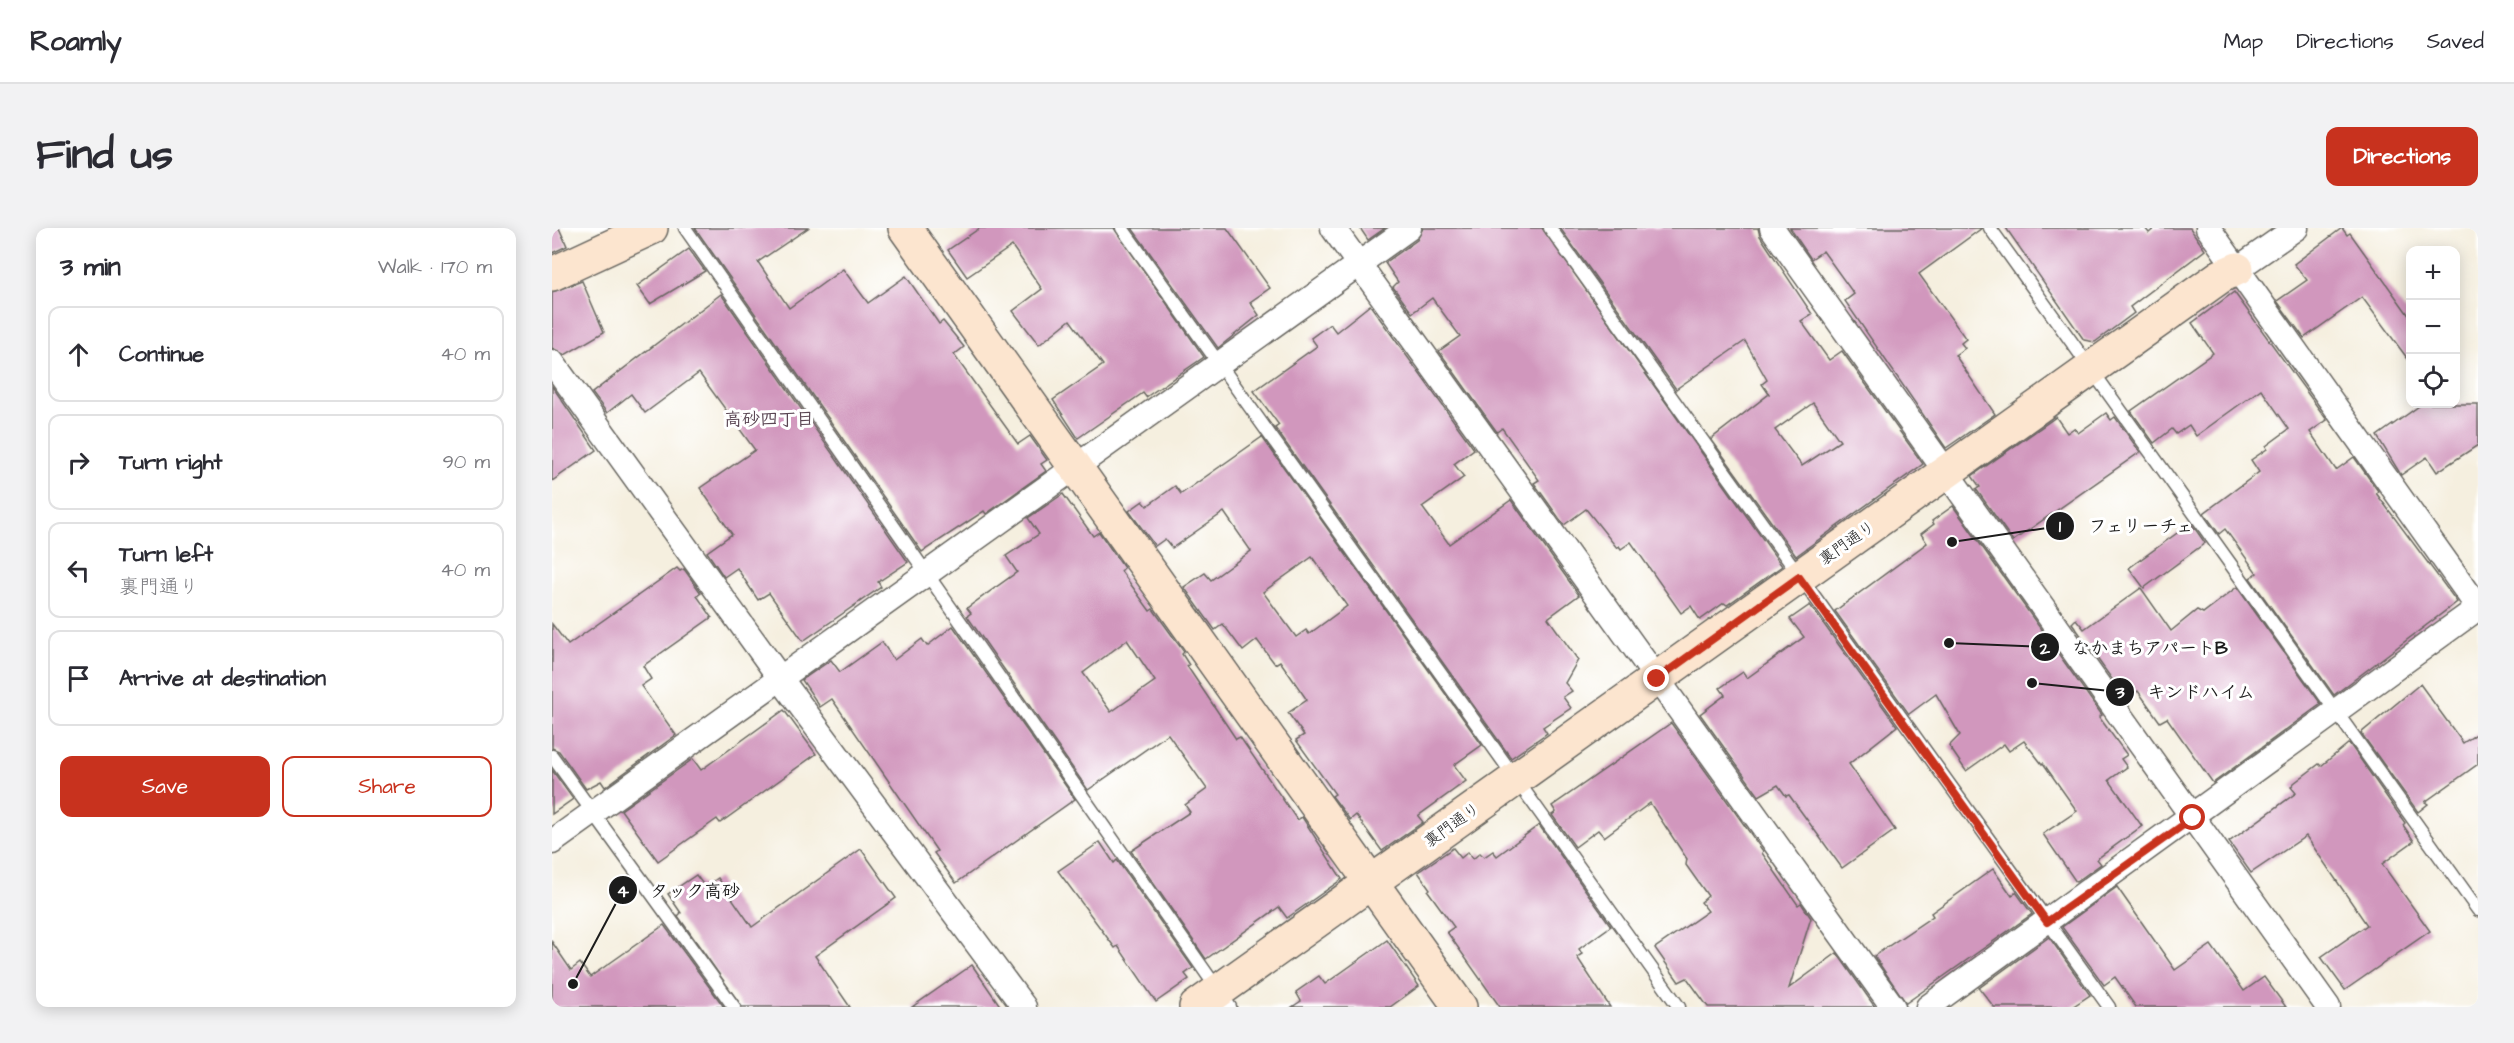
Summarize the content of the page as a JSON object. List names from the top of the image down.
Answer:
{
  "streets": {
    "street": ["裏門通り"]
  },
  "districts": ["高砂四丁目"],
  "places": [
    "フェリーチェ",
    "なかまちアパートB",
    "キンドハイム",
    "タック高砂"
  ],
  "page": {
    "header": "Roamly",
    "nav": ["Map", "Directions", "Saved"],
    "title": "Find us",
    "buttons": [
      "Directions",
      ["Save", "Share"]
    ],
    "heading": ["3 min", "Walk · 170 m"],
    "map_buttons": ["+", "−"],
    "list": [
      ["Continue", "40 m"],
      ["Turn right", "90 m"],
      ["Turn left", "裏門通り", "40 m"],
      "Arrive at destination"
    ]
  }
}
